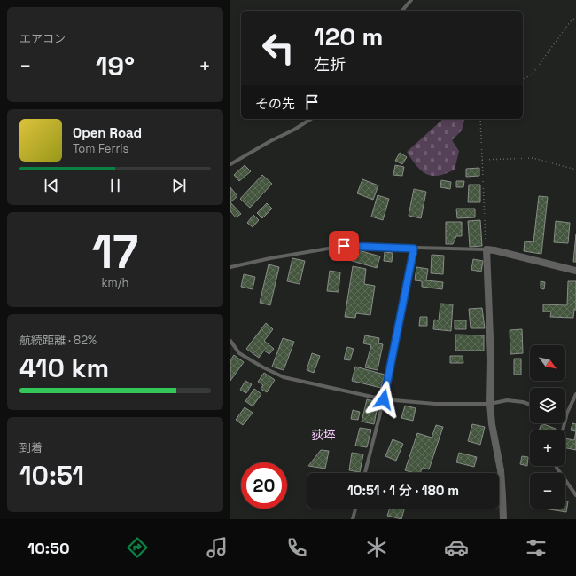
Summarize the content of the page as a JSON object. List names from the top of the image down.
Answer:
{
  "districts": ["荻埣"],
  "north": "bottom right",
  "page": {
    "tile": [
      "エアコン",
      ["17", "km/h"],
      ["航続距離 · 82%", "410 km"],
      ["到着", "10:51"]
    ],
    "turn": ["120 m", "左折"],
    "heat": ["−", "19°", "+"],
    "then": "その先",
    "song": ["Open Road", "Tom Ferris"],
    "map_buttons": ["+", "−"],
    "limit": "20",
    "trip": "10:51 · 1 分 · 180 m",
    "tabs": "10:50"
  }
}
